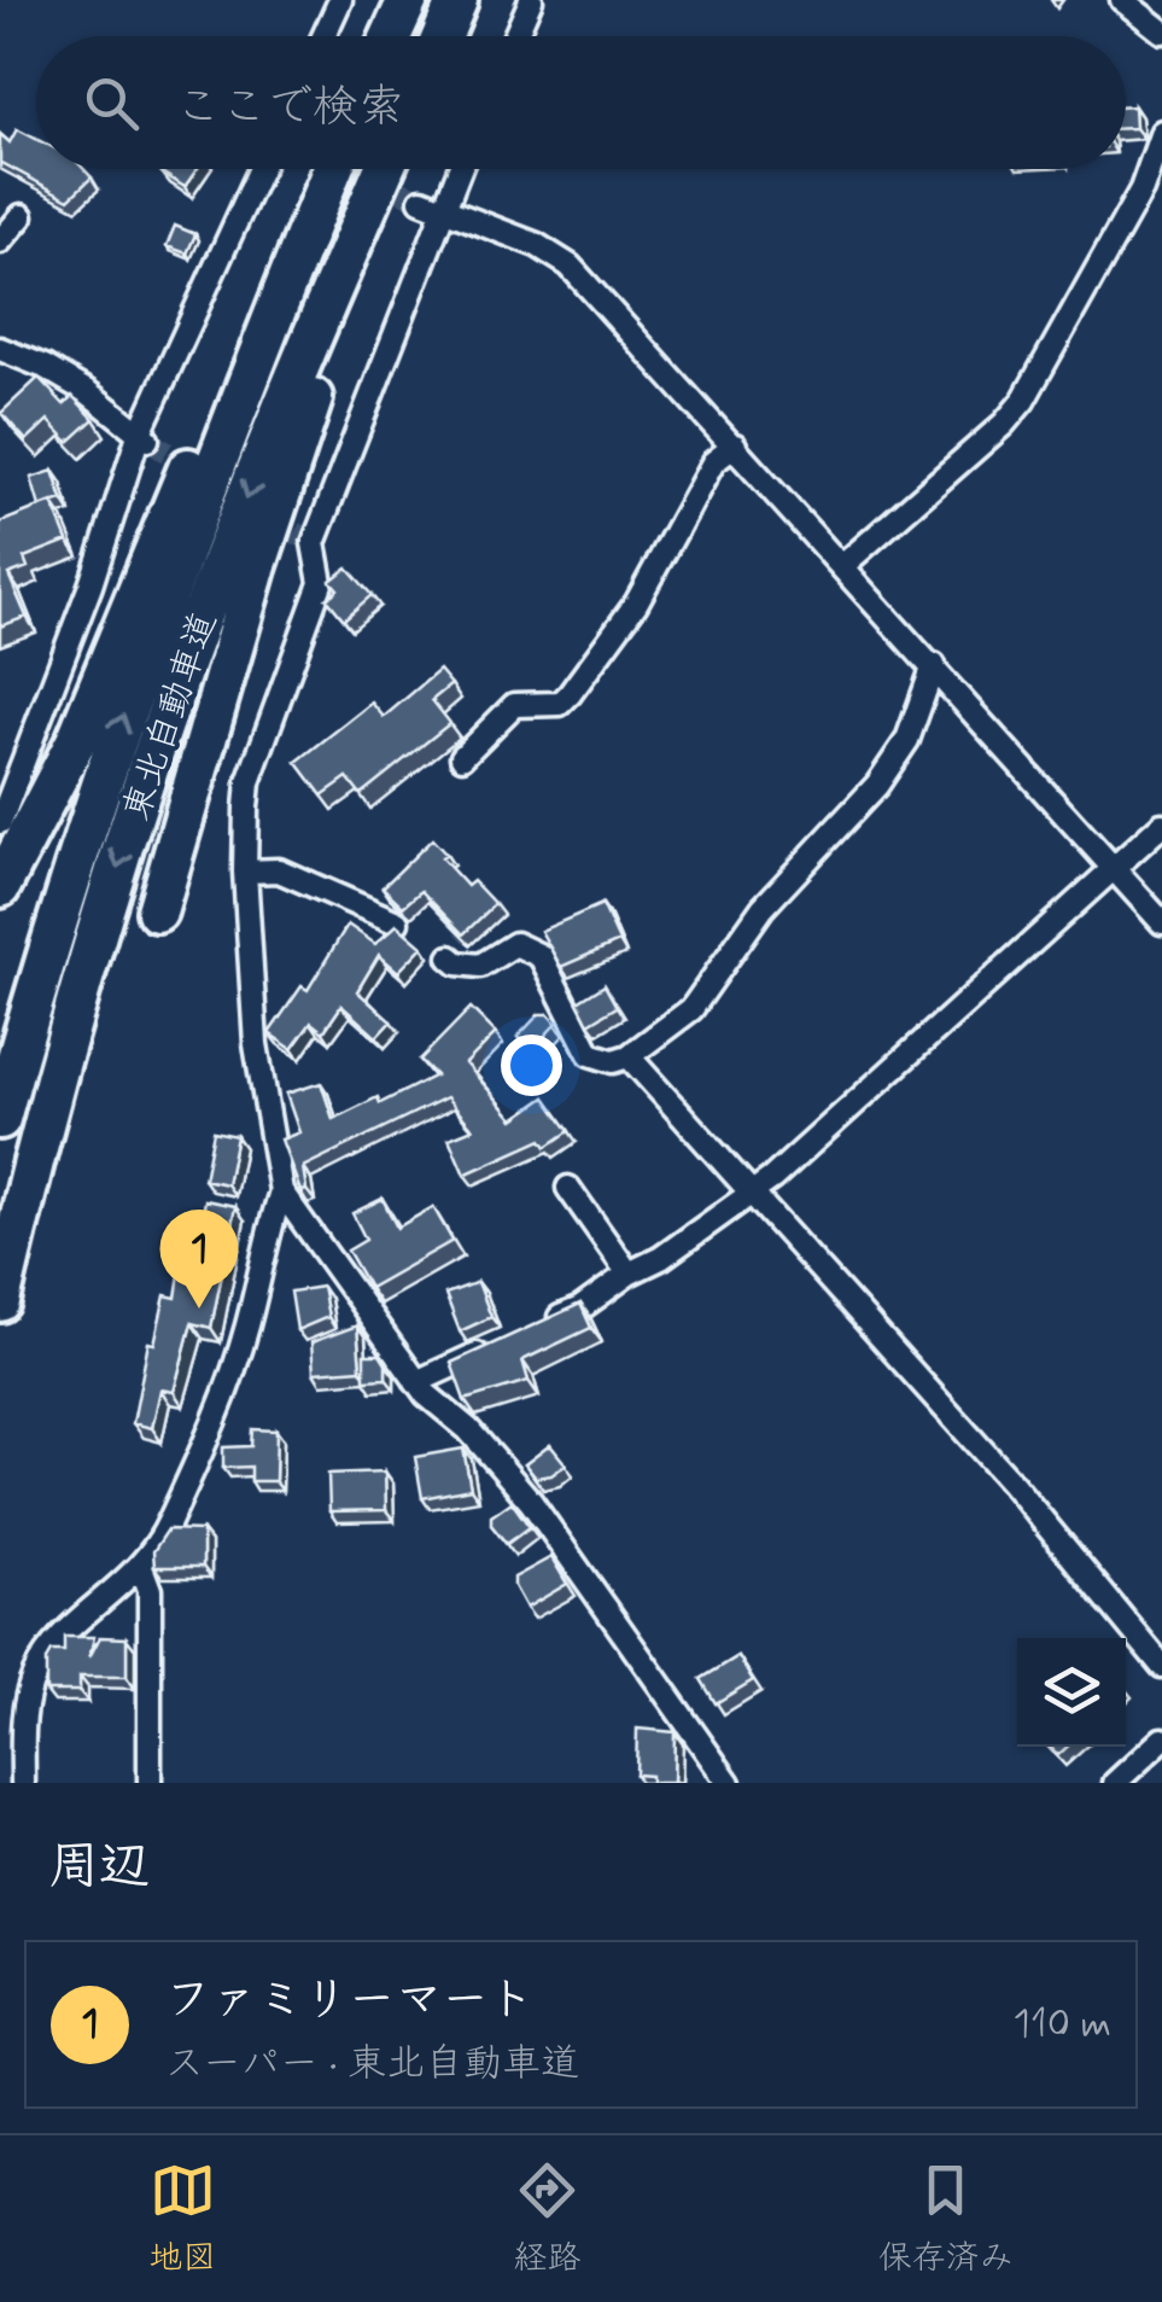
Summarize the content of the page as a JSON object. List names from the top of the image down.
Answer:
{
  "streets": {
    "highway": ["東北自動車道"]
  },
  "page": {
    "search": "ここで検索",
    "pins": "1",
    "heading": "周辺",
    "list": [
      {
        "mark": "1",
        "name": "ファミリーマート",
        "note": "スーパー · 東北自動車道",
        "value": "110 m"
      }
    ],
    "nav": ["地図", "経路", "保存済み"]
  }
}
